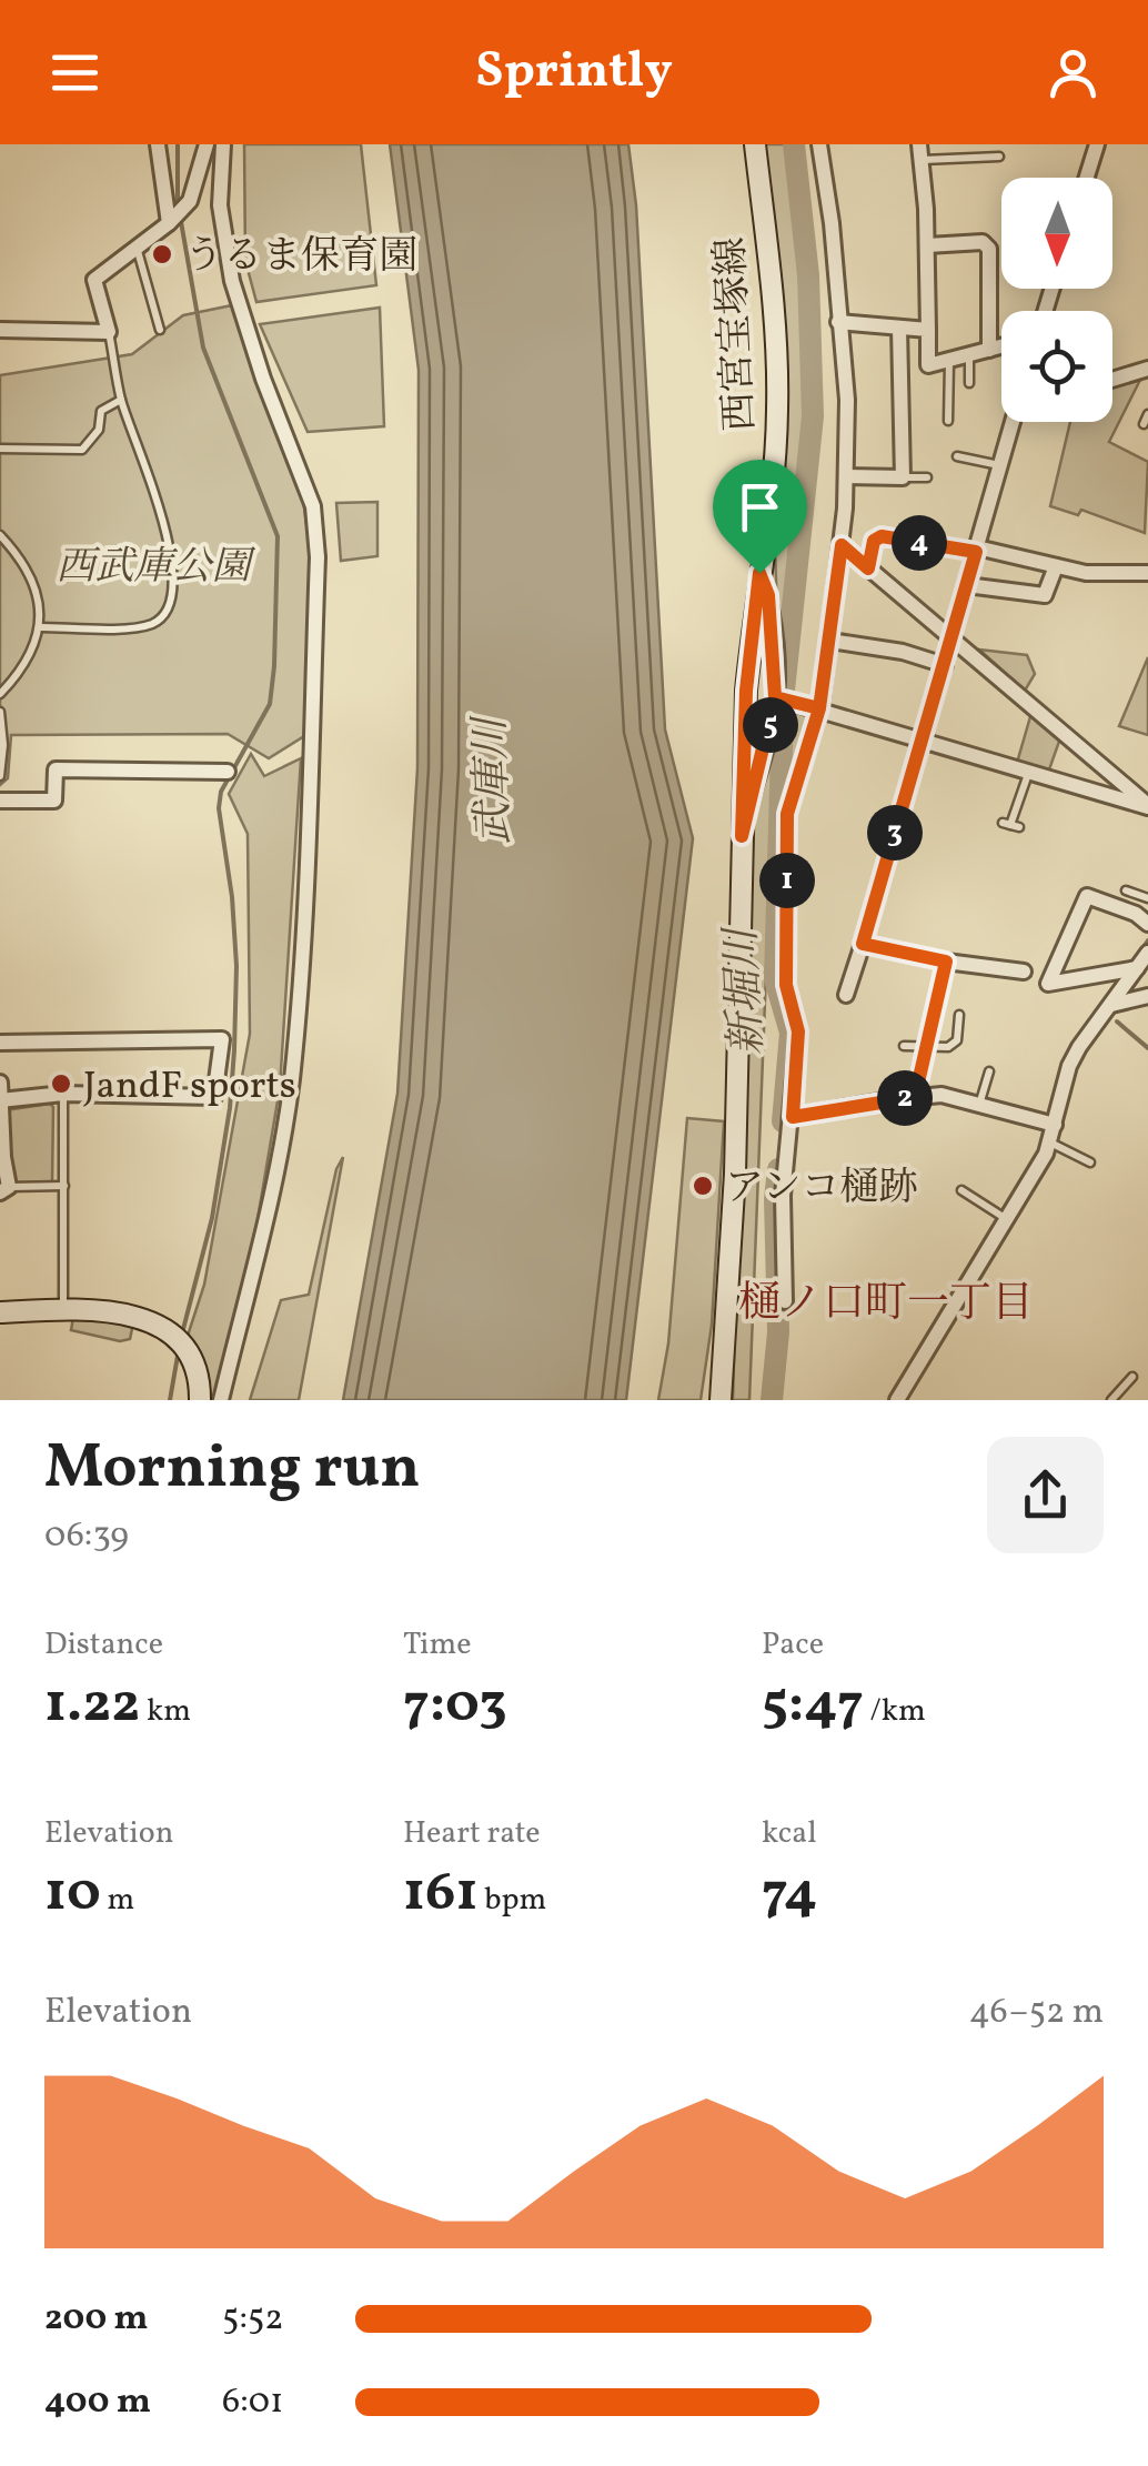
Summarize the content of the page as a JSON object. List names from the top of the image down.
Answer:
{
  "streets": {
    "main road": ["西宮宝塚線"]
  },
  "districts": ["樋ノ口町一丁目"],
  "water": ["武庫川", "新堀川"],
  "parks": ["西武庫公園"],
  "places": ["うるま保育園", "JandF sports", "アンコ樋跡"],
  "north": "bottom",
  "page": {
    "header": "Sprintly",
    "pins": [
      "4",
      "5",
      "3",
      "1",
      "2"
    ],
    "heading": ["Morning run", "06:39"],
    "stats": [
      ["Distance", "1.22 km"],
      ["Time", "7:03"],
      ["Pace", "5:47 /km"],
      ["Elevation", "10 m"],
      ["Heart rate", "161 bpm"],
      ["kcal", "74"]
    ],
    "chart": ["Elevation", "46–52 m"],
    "list": [
      {
        "name": "200 m",
        "note": "5:52"
      },
      {
        "name": "400 m",
        "note": "6:01"
      }
    ]
  }
}
